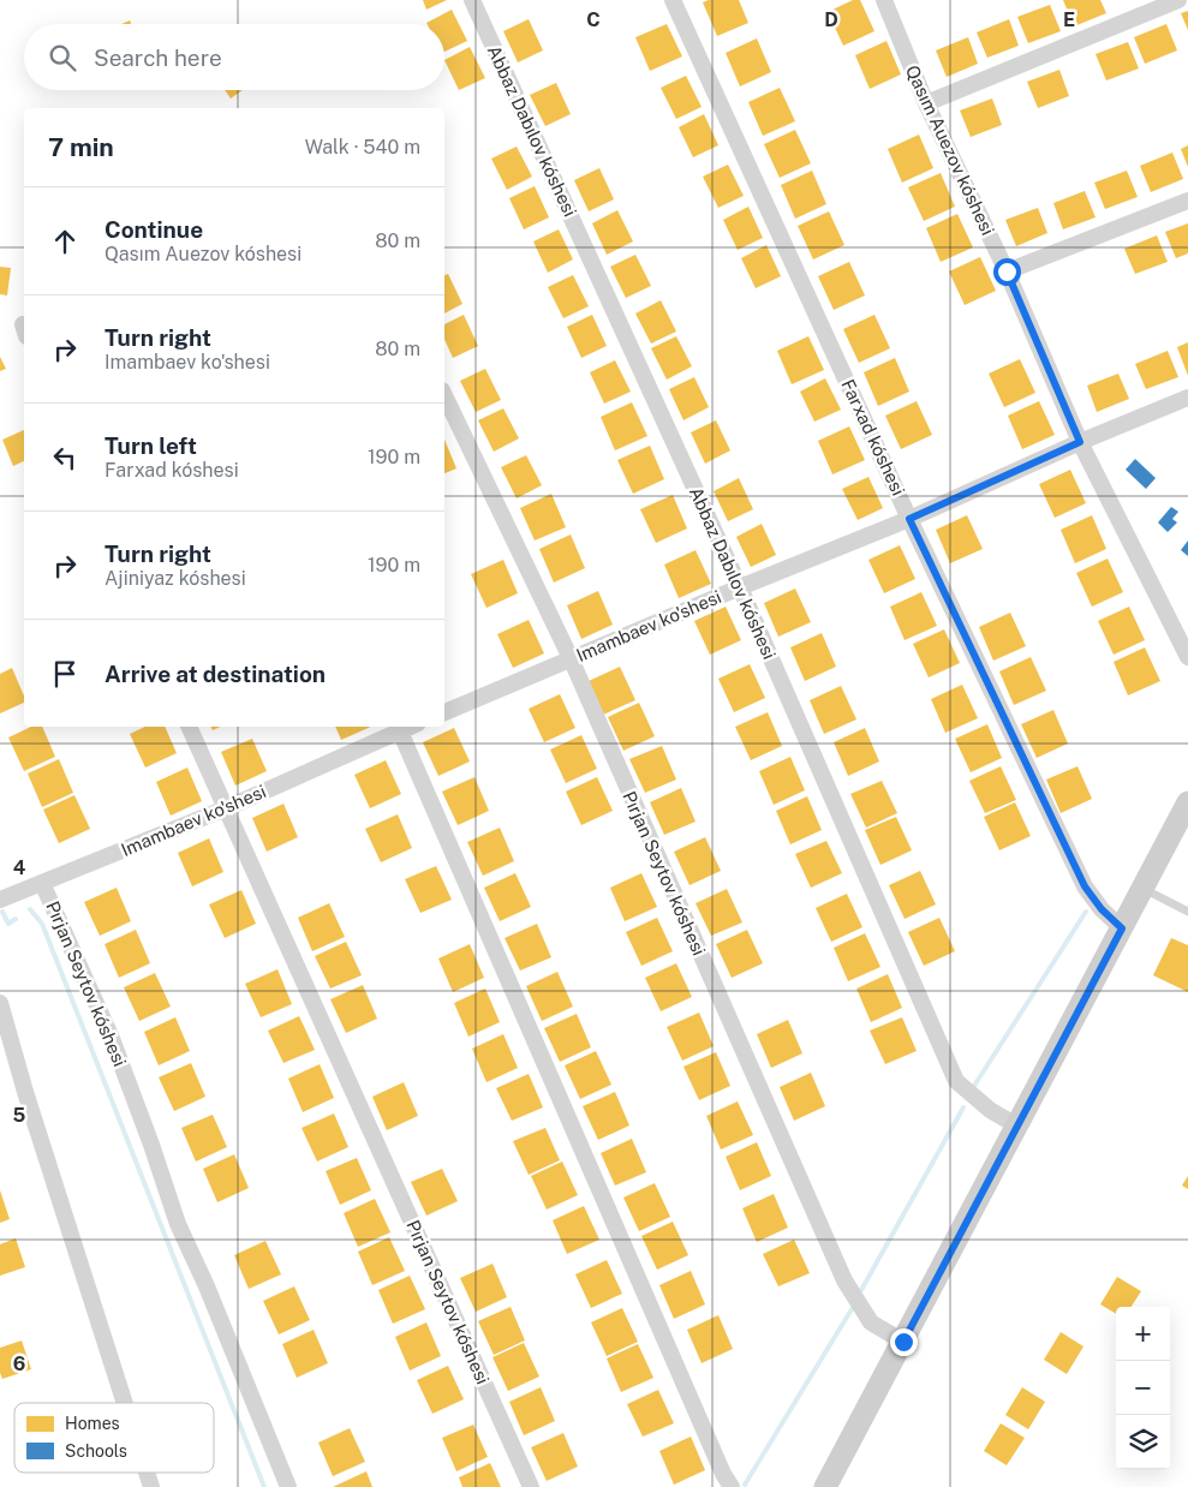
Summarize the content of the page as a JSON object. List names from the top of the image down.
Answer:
{
  "streets": {
    "street": [
      "Abbaz Dabılov kóshesi",
      "Qasım Auezov kóshesi",
      "Farxad kóshesi",
      "Imambaev ko'shesi",
      "Pırjan Seytov kóshesi"
    ]
  },
  "crossings": [
    ["Abbaz Dabılov kóshesi", "Imambaev ko'shesi"],
    ["Qasım Auezov kóshesi", "Imambaev ko'shesi"],
    ["Farxad kóshesi", "Imambaev ko'shesi"],
    ["Imambaev ko'shesi", "Pırjan Seytov kóshesi"]
  ],
  "legend": ["Homes", "Schools"],
  "page": {
    "search": "Search here",
    "heading": ["7 min", "Walk · 540 m"],
    "list": [
      ["Continue", "Qasım Auezov kóshesi", "80 m"],
      ["Turn right", "Imambaev ko'shesi", "80 m"],
      ["Turn left", "Farxad kóshesi", "190 m"],
      ["Turn right", "Ajiniyaz kóshesi", "190 m"],
      "Arrive at destination"
    ],
    "map_buttons": ["+", "−"]
  },
  "grid": {
    "columns": ["C", "D", "E"],
    "rows": ["4", "5", "6"]
  }
}
